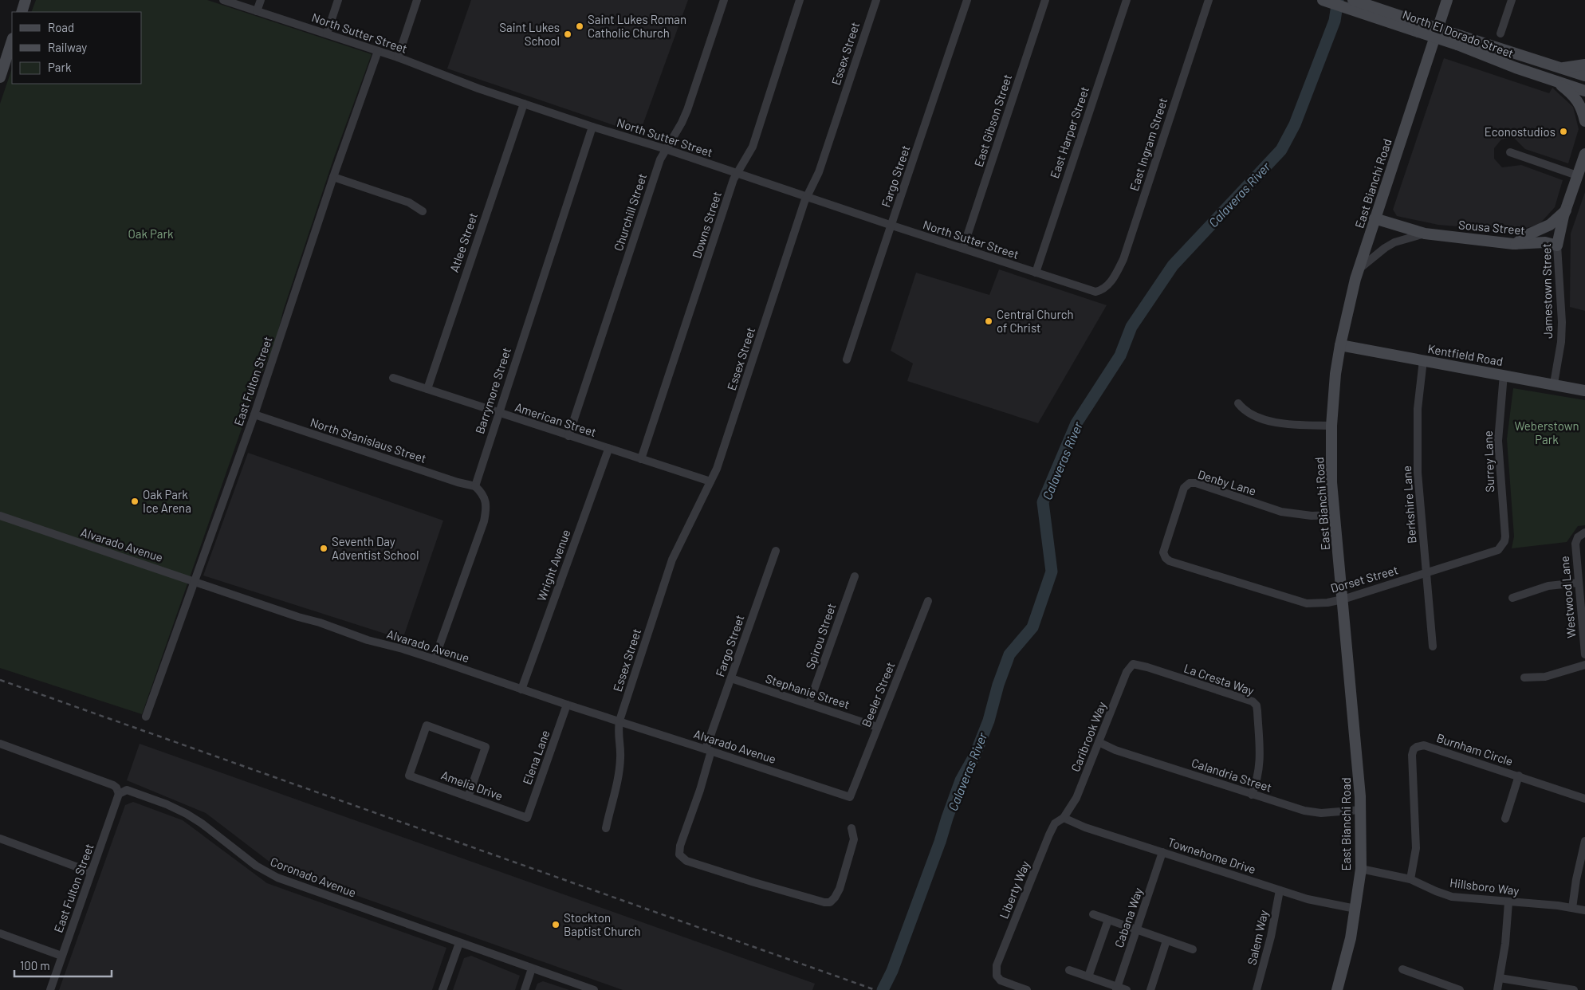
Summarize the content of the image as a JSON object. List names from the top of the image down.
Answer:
{
  "streets": {
    "street": [
      "North Sutter Street",
      "North El Dorado Street",
      "Essex Street",
      "East Gibson Street",
      "East Harper Street",
      "East Ingram Street",
      "Fargo Street",
      "East Bianchi Road",
      "Churchill Street",
      "Downs Street",
      "Sousa Street",
      "Atlee Street",
      "Jamestown Street",
      "Kentfield Road",
      "East Fulton Street",
      "Barrymore Street",
      "American Street",
      "North Stanislaus Street",
      "Surrey Lane",
      "Denby Lane",
      "Berkshire Lane",
      "Alvarado Avenue",
      "Wright Avenue",
      "Dorset Street",
      "Westwood Lane",
      "Spirou Street",
      "La Cresta Way",
      "Stephanie Street",
      "Beeler Street",
      "Caribrook Way",
      "Burnham Circle",
      "Elena Lane",
      "Calandria Street",
      "Amelia Drive",
      "Townehome Drive",
      "Coronado Avenue",
      "Hillsboro Way",
      "Liberty Way",
      "Cabana Way",
      "Salem Way"
    ]
  },
  "crossings": [
    ["North Sutter Street", "Essex Street"],
    ["North Sutter Street", "East Gibson Street"],
    ["North Sutter Street", "East Harper Street"],
    ["North Sutter Street", "East Ingram Street"],
    ["North Sutter Street", "Fargo Street"],
    ["North Sutter Street", "Churchill Street"],
    ["North Sutter Street", "Downs Street"],
    ["North Sutter Street", "Atlee Street"],
    ["North Sutter Street", "East Fulton Street"],
    ["North Sutter Street", "Barrymore Street"],
    ["Essex Street", "American Street"],
    ["Essex Street", "Alvarado Avenue"],
    ["Fargo Street", "Alvarado Avenue"],
    ["Fargo Street", "Stephanie Street"],
    ["East Bianchi Road", "Sousa Street"],
    ["East Bianchi Road", "Kentfield Road"],
    ["East Bianchi Road", "Denby Lane"],
    ["East Bianchi Road", "Dorset Street"],
    ["East Bianchi Road", "Calandria Street"],
    ["East Bianchi Road", "Townehome Drive"],
    ["East Bianchi Road", "Hillsboro Way"],
    ["Churchill Street", "American Street"],
    ["Downs Street", "American Street"],
    ["Sousa Street", "Jamestown Street"],
    ["Atlee Street", "American Street"],
    ["Jamestown Street", "Kentfield Road"],
    ["Kentfield Road", "Surrey Lane"],
    ["Kentfield Road", "Berkshire Lane"],
    ["East Fulton Street", "North Stanislaus Street"],
    ["East Fulton Street", "Alvarado Avenue"],
    ["East Fulton Street", "Coronado Avenue"],
    ["Barrymore Street", "American Street"],
    ["Barrymore Street", "North Stanislaus Street"],
    ["American Street", "Wright Avenue"],
    ["Surrey Lane", "Dorset Street"],
    ["Denby Lane", "Dorset Street"],
    ["Berkshire Lane", "Dorset Street"],
    ["Alvarado Avenue", "Wright Avenue"],
    ["Alvarado Avenue", "Beeler Street"],
    ["Alvarado Avenue", "Elena Lane"],
    ["Spirou Street", "Stephanie Street"],
    ["La Cresta Way", "Caribrook Way"],
    ["La Cresta Way", "Calandria Street"],
    ["Stephanie Street", "Beeler Street"],
    ["Caribrook Way", "Calandria Street"],
    ["Caribrook Way", "Townehome Drive"],
    ["Caribrook Way", "Liberty Way"],
    ["Burnham Circle", "Hillsboro Way"],
    ["Elena Lane", "Amelia Drive"],
    ["Townehome Drive", "Liberty Way"],
    ["Townehome Drive", "Cabana Way"],
    ["Townehome Drive", "Salem Way"]
  ],
  "water": ["Calaveras River"],
  "parks": ["Oak Park", "Weberstown Park"],
  "places": [
    "Saint Lukes Roman Catholic Church",
    "Saint Lukes School",
    "Econostudios",
    "Central Church of Christ",
    "Oak Park Ice Arena",
    "Seventh Day Adventist School",
    "Stockton Baptist Church"
  ],
  "legend": ["Road", "Railway", "Park"],
  "scale_bar": "100 m"
}
